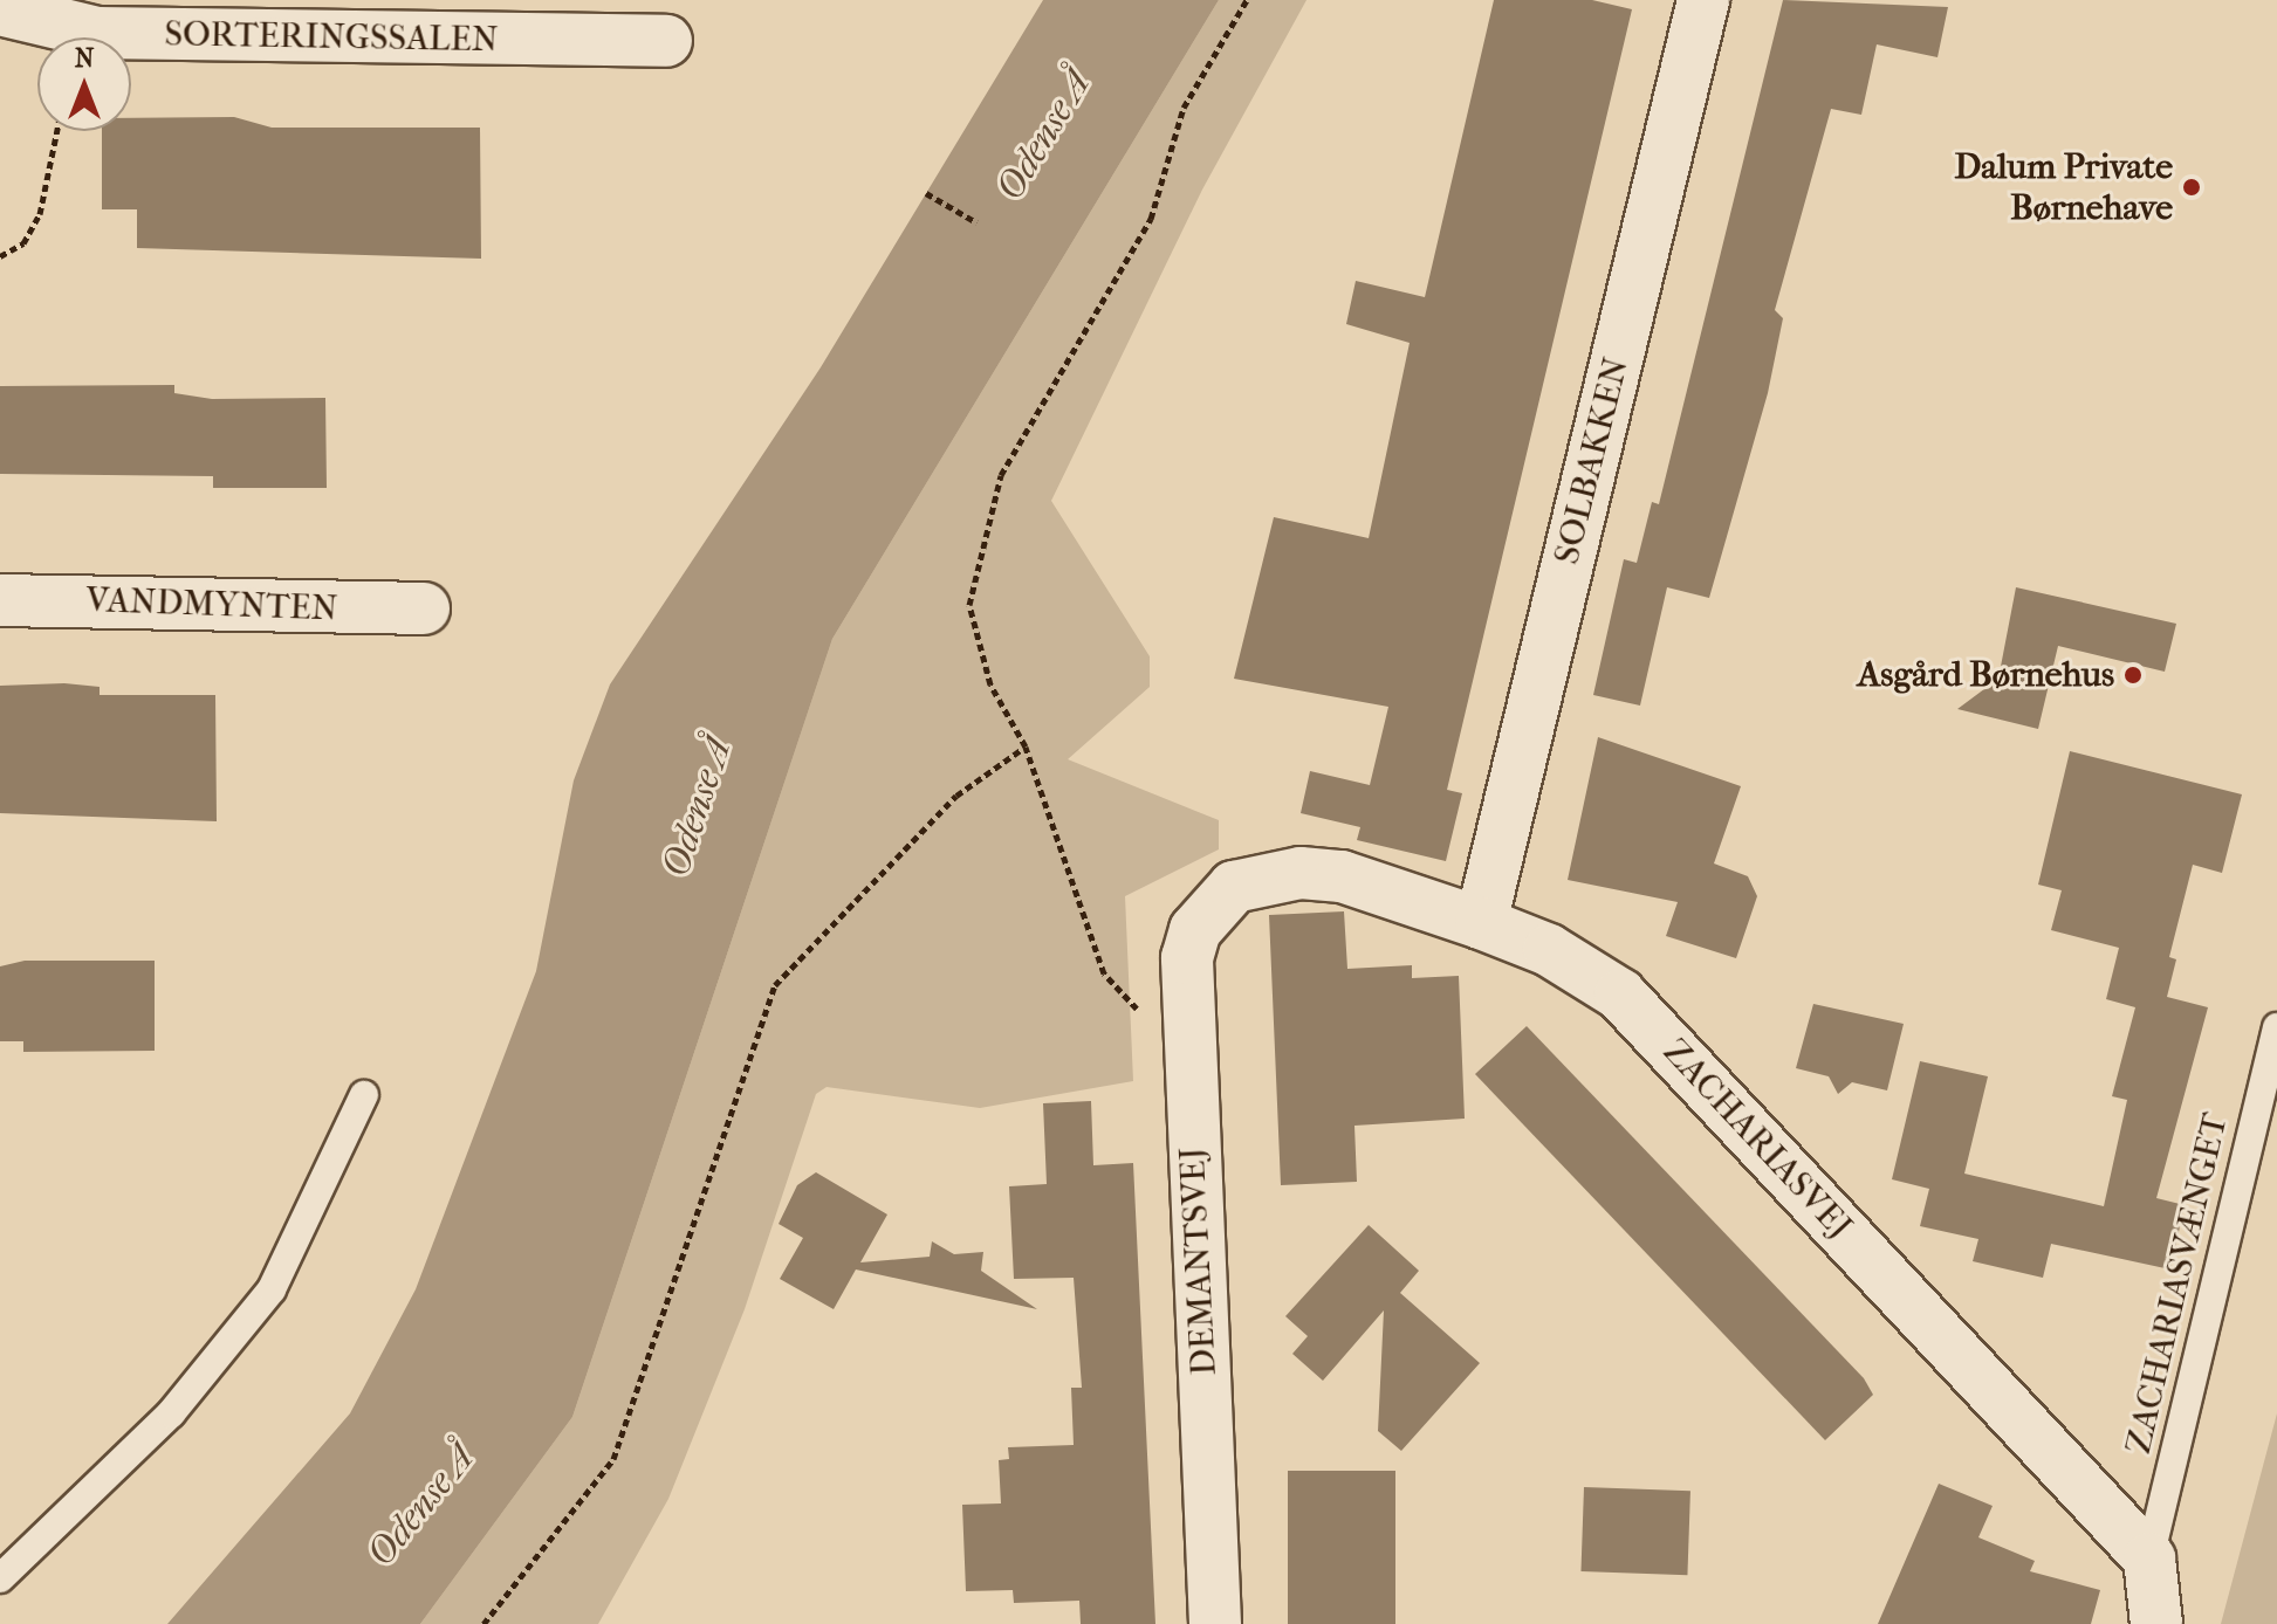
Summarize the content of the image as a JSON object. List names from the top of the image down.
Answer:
{
  "streets": {
    "street": [
      "SORTERINGSSALEN",
      "SOLBAKKEN",
      "VANDMYNTEN",
      "ZACHARIASVEJ",
      "DEMANTSVEJ"
    ],
    "lane": ["ZACHARIASVÆNGET"]
  },
  "crossings": [
    ["SOLBAKKEN", "ZACHARIASVEJ"],
    ["ZACHARIASVEJ", "DEMANTSVEJ"],
    ["ZACHARIASVEJ", "ZACHARIASVÆNGET"]
  ],
  "water": ["Odense Å"],
  "places": ["Dalum Private Børnehave", "Asgård Børnehus"],
  "north": "top"
}
